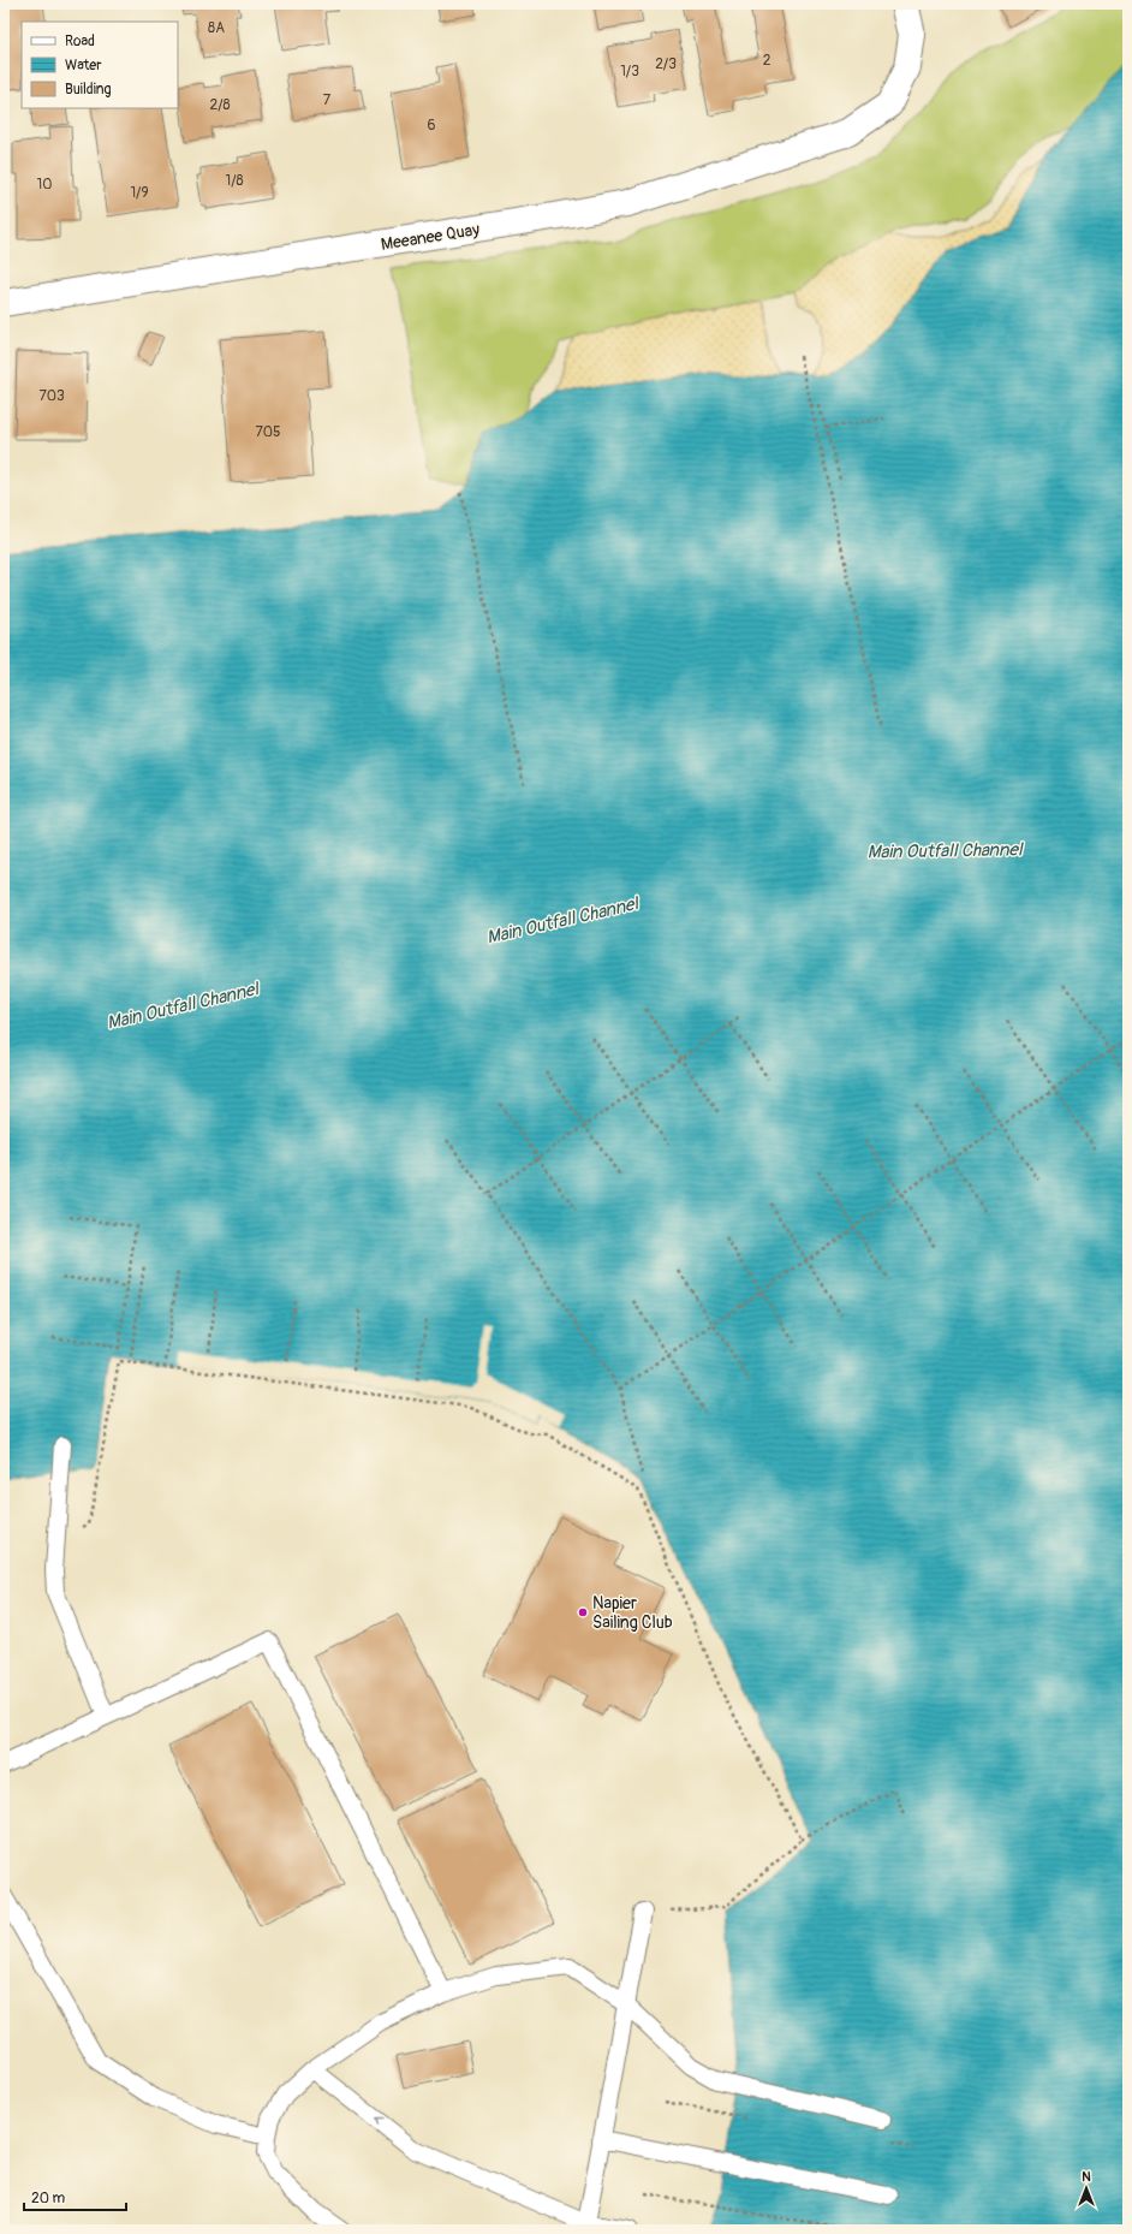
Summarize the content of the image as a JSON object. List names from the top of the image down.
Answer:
{
  "streets": {
    "street": ["Meeanee Quay"]
  },
  "water": ["Main Outfall Channel"],
  "places": ["Napier Sailing Club"],
  "house_numbers": [
    "8A",
    "2",
    "2/3",
    "1/3",
    "7",
    "2/8",
    "6",
    "1/8",
    "10",
    "1/9",
    "703",
    "705"
  ],
  "legend": ["Road", "Water", "Building"],
  "scale_bar": "20 m",
  "north": "top"
}
